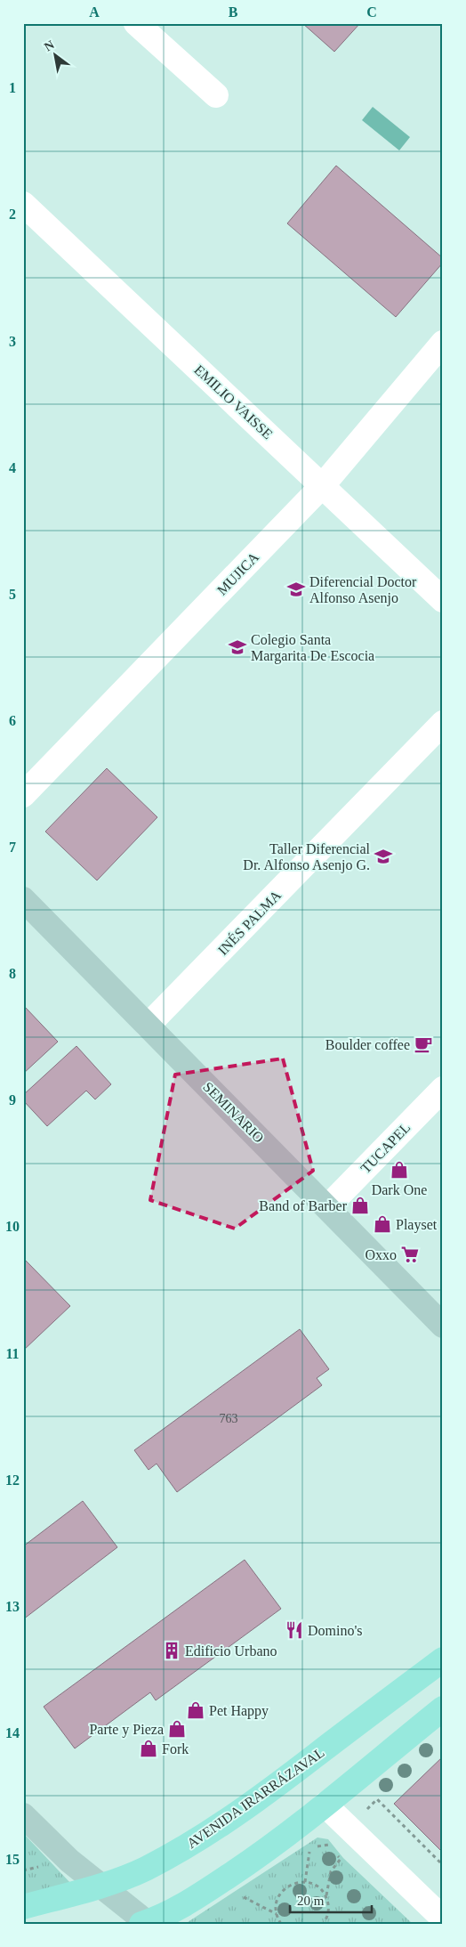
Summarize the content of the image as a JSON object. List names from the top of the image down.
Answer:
{
  "streets": {
    "main road": ["AVENIDA IRARRÁZAVAL"],
    "street": [
      "EMILIO VAISSE",
      "MUJICA",
      "INÉS PALMA",
      "SEMINARIO",
      "TUCAPEL"
    ]
  },
  "crossings": [
    ["EMILIO VAISSE", "MUJICA"],
    ["INÉS PALMA", "SEMINARIO"],
    ["SEMINARIO", "TUCAPEL"]
  ],
  "places": {
    "school or university": ["Diferencial Doctor Alfonso Asenjo", "Colegio Santa Margarita De Escocia", "Taller Diferencial Dr. Alfonso Asenjo G."],
    "cafe": ["Boulder coffee"],
    "shop": [
      "Dark One",
      "Band of Barber",
      "Playset",
      "Pet Happy",
      "Parte y Pieza",
      "Fork"
    ],
    "supermarket": ["Oxxo"],
    "restaurant": ["Domino's"],
    "building": ["Edificio Urbano"]
  },
  "house_numbers": ["763"],
  "scale_bar": "20 m",
  "north": "top left",
  "grid": {
    "columns": ["A", "B", "C"],
    "rows": [
      "1",
      "2",
      "3",
      "4",
      "5",
      "6",
      "7",
      "8",
      "9",
      "10",
      "11",
      "12",
      "13",
      "14",
      "15"
    ]
  }
}
